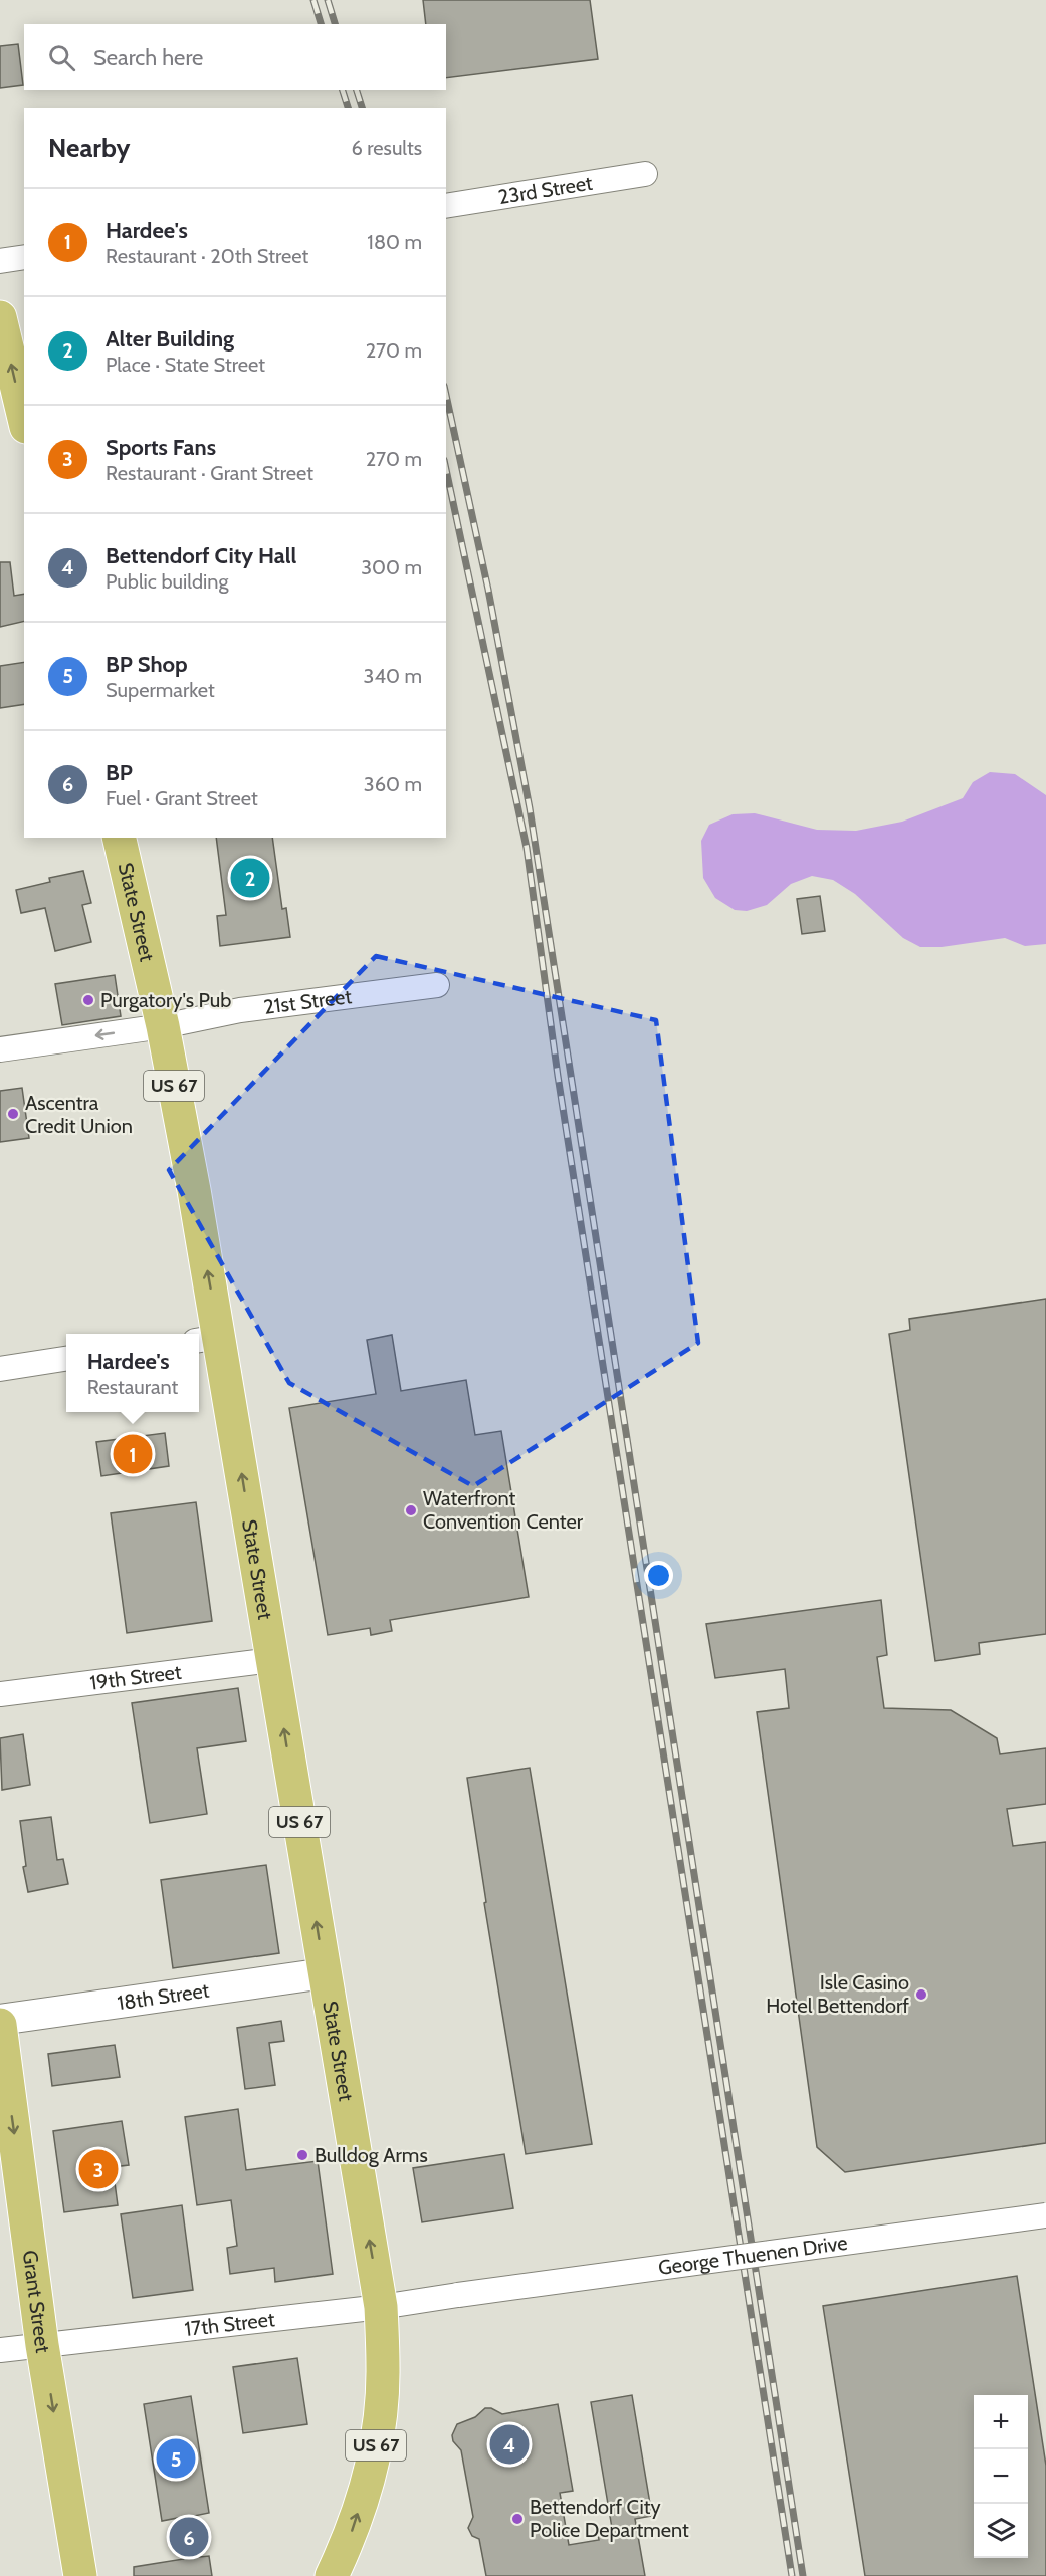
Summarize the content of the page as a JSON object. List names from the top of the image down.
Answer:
{
  "streets": {
    "main road": ["State Street", "US 67", "Grant Street"],
    "street": [
      "23rd Street",
      "21st Street",
      "19th Street",
      "18th Street",
      "George Thuenen Drive",
      "17th Street"
    ]
  },
  "crossings": [
    ["State Street", "21st Street"],
    ["State Street", "US 67"],
    ["State Street", "19th Street"],
    ["State Street", "18th Street"],
    ["State Street", "17th Street"],
    ["US 67", "17th Street"],
    ["George Thuenen Drive", "17th Street"],
    ["Grant Street", "17th Street"]
  ],
  "one_way": ["State Street", "21st Street", "Grant Street"],
  "places": [
    "Purgatory's Pub",
    "Ascentra Credit Union",
    "Waterfront Convention Center",
    "Isle Casino Hotel Bettendorf",
    "Bulldog Arms",
    "Bettendorf City Police Department"
  ],
  "page": {
    "search": "Search here",
    "heading": ["Nearby", "6 results"],
    "list": [
      {
        "mark": "1",
        "name": "Hardee's",
        "note": "Restaurant · 20th Street",
        "value": "180 m"
      },
      {
        "mark": "2",
        "name": "Alter Building",
        "note": "Place · State Street",
        "value": "270 m"
      },
      {
        "mark": "3",
        "name": "Sports Fans",
        "note": "Restaurant · Grant Street",
        "value": "270 m"
      },
      {
        "mark": "4",
        "name": "Bettendorf City Hall",
        "note": "Public building",
        "value": "300 m"
      },
      {
        "mark": "5",
        "name": "BP Shop",
        "note": "Supermarket",
        "value": "340 m"
      },
      {
        "mark": "6",
        "name": "BP",
        "note": "Fuel · Grant Street",
        "value": "360 m"
      }
    ],
    "pins": [
      "2",
      "1",
      "3",
      "4",
      "5",
      "6"
    ],
    "popup": ["Hardee's", "Restaurant"],
    "map_buttons": ["+", "−"]
  }
}
